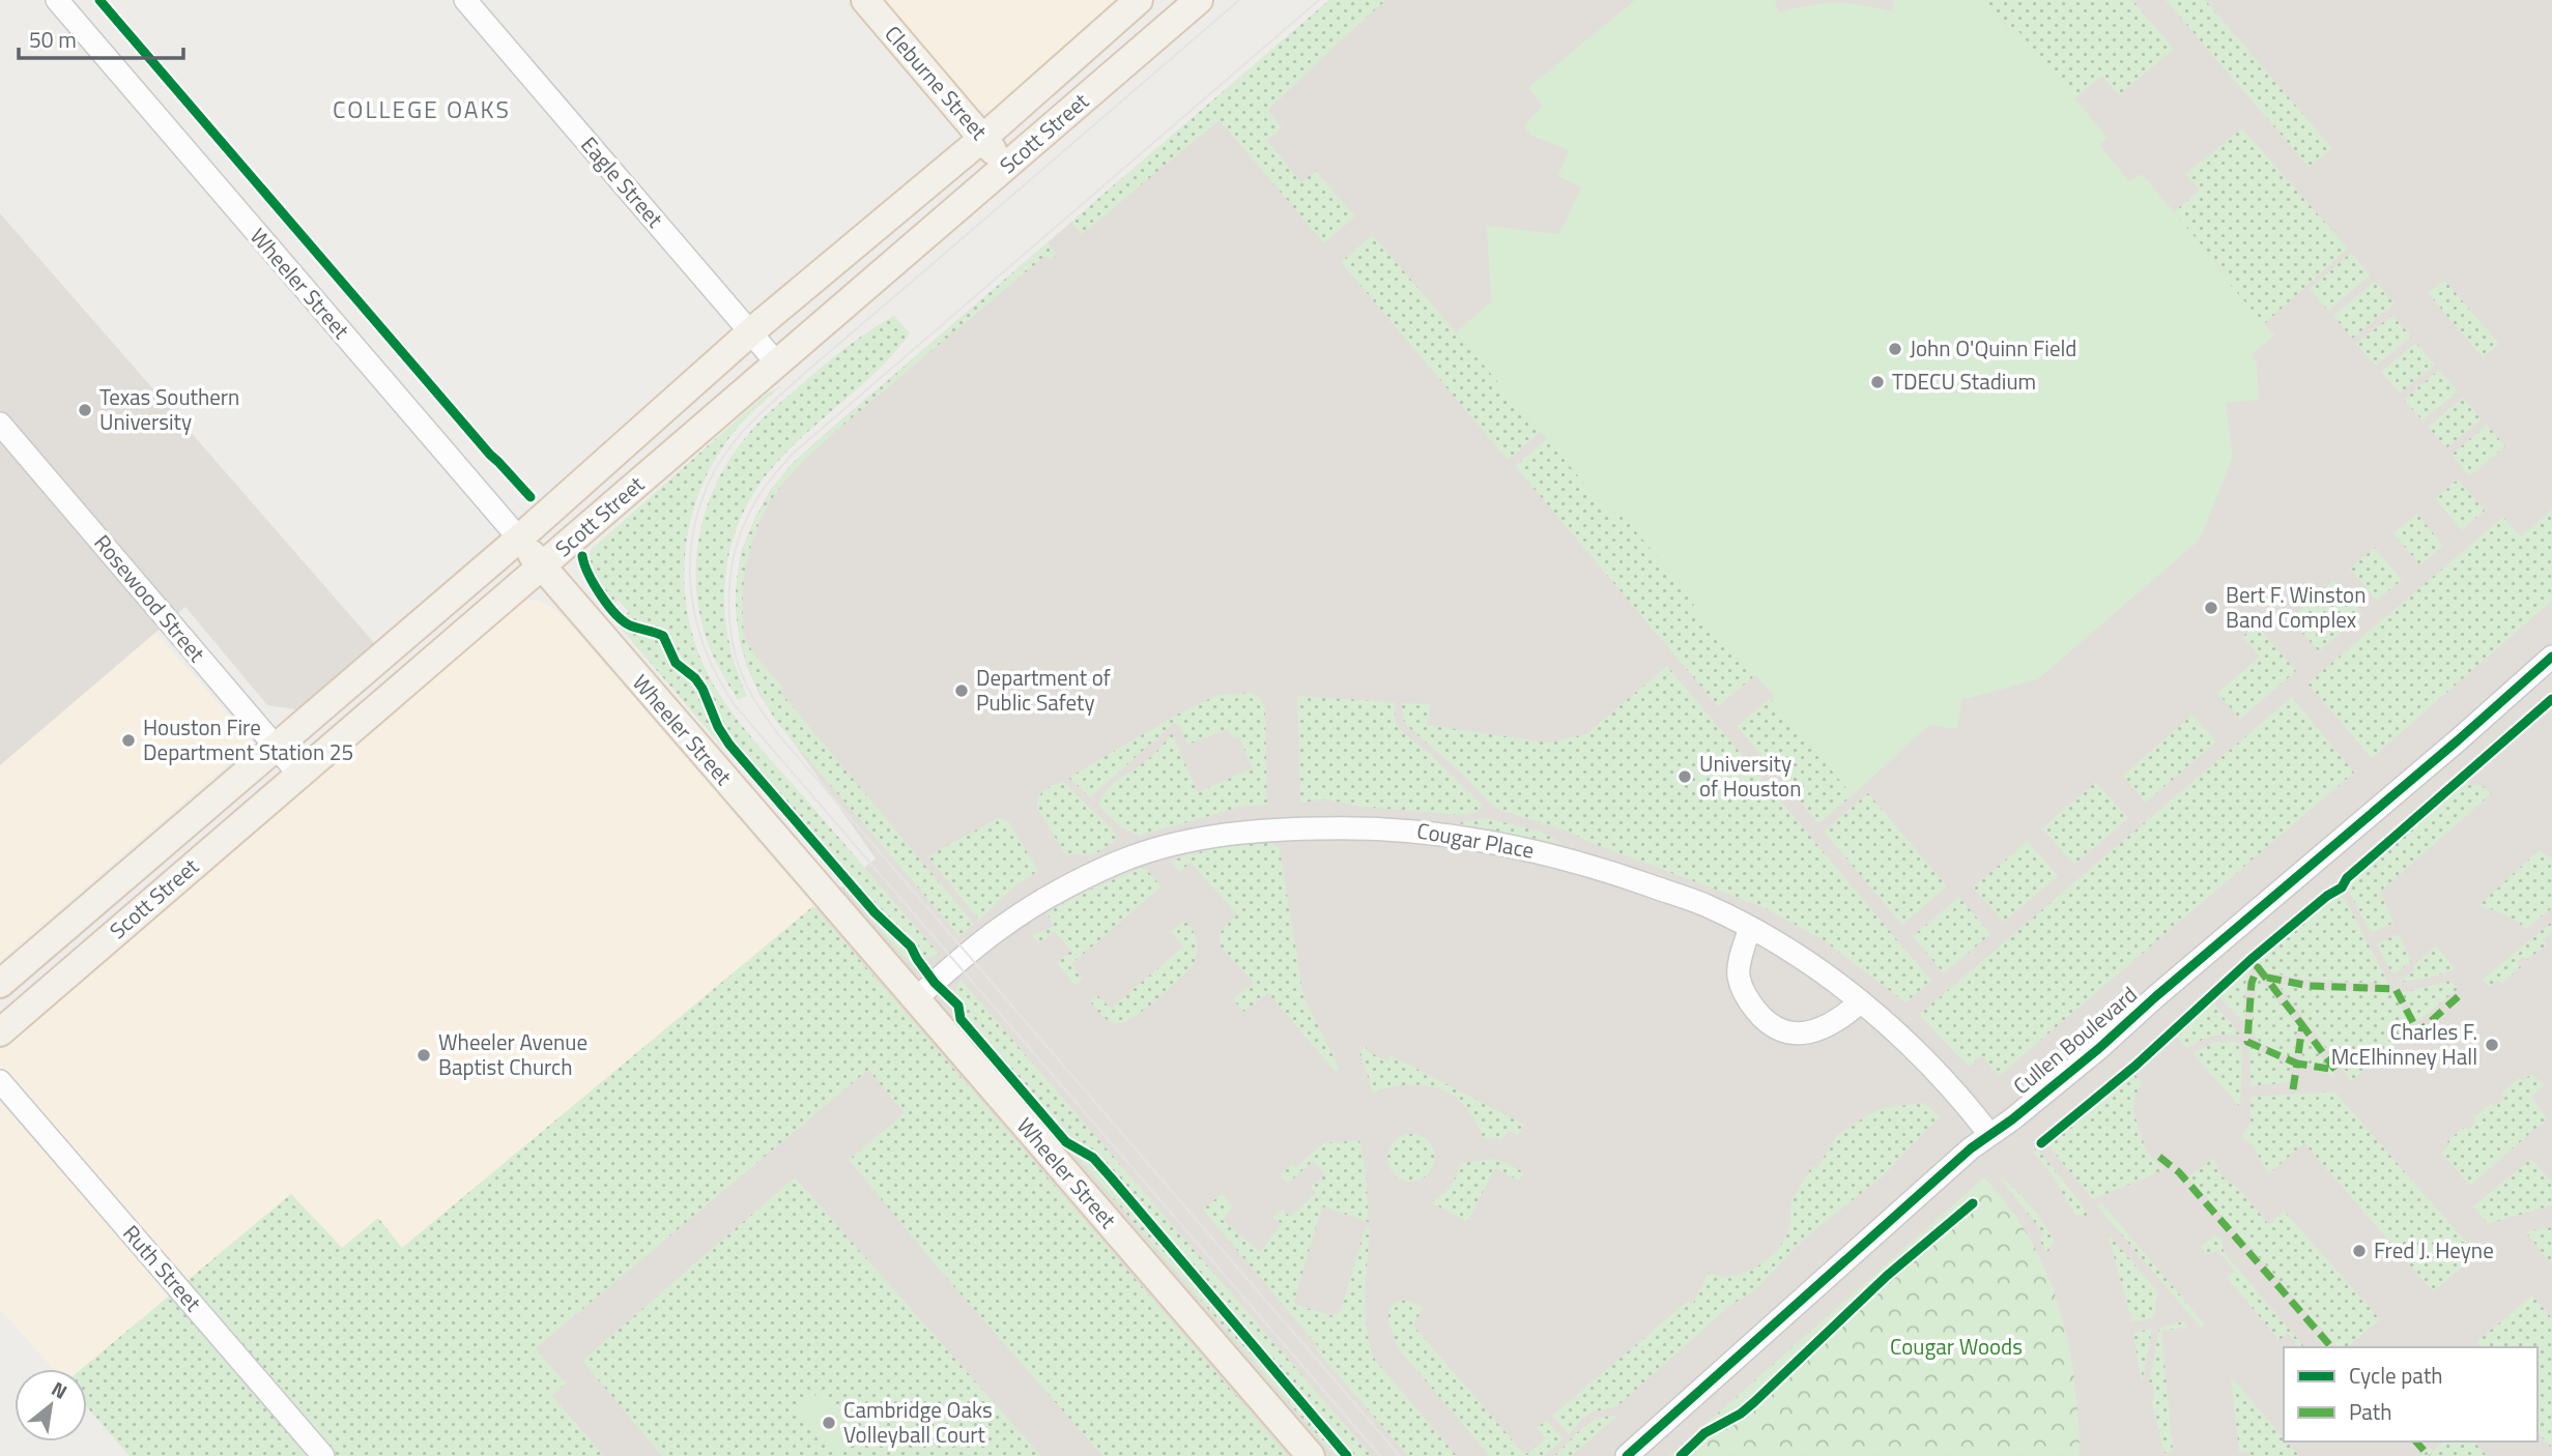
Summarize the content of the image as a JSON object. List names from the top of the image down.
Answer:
{
  "streets": {
    "main road": ["Cleburne Street", "Scott Street", "Wheeler Street"],
    "street": [
      "Eagle Street",
      "Rosewood Street",
      "Cougar Place",
      "Cullen Boulevard",
      "Ruth Street"
    ]
  },
  "crossings": [
    ["Cleburne Street", "Scott Street"],
    ["Scott Street", "Eagle Street"],
    ["Scott Street", "Wheeler Street"],
    ["Scott Street", "Rosewood Street"],
    ["Wheeler Street", "Cougar Place"],
    ["Cougar Place", "Cullen Boulevard"]
  ],
  "districts": ["COLLEGE OAKS"],
  "parks": ["Cougar Woods"],
  "places": [
    "John O'Quinn Field",
    "TDECU Stadium",
    "Texas Southern University",
    "Bert F. Winston Band Complex",
    "Department of Public Safety",
    "Houston Fire Department Station 25",
    "University of Houston",
    "Charles F. McElhinney Hall",
    "Wheeler Avenue Baptist Church",
    "Fred J. Heyne",
    "Cambridge Oaks Volleyball Court"
  ],
  "legend": ["Cycle path", "Path"],
  "scale_bar": "50 m",
  "north": "top right"
}
